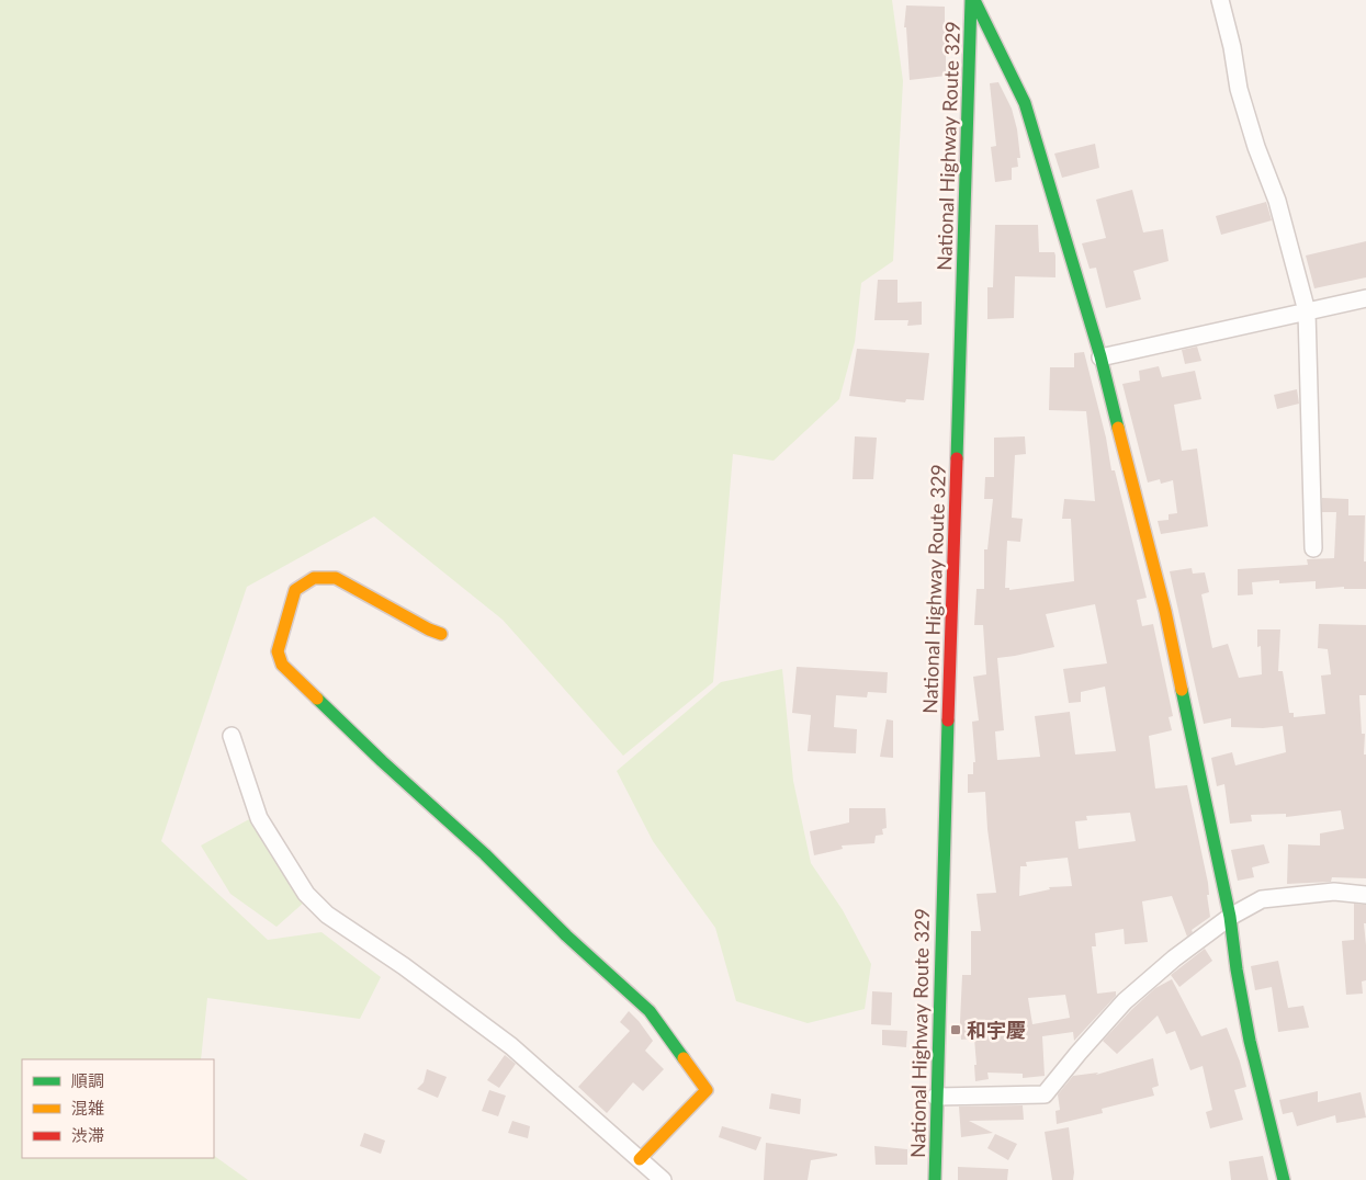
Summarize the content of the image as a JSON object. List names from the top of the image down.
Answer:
{
  "streets": {
    "main road": ["National Highway Route 329"]
  },
  "places": {
    "transit": ["和宇慶"]
  },
  "legend": ["順調", "混雑", "渋滞"]
}
